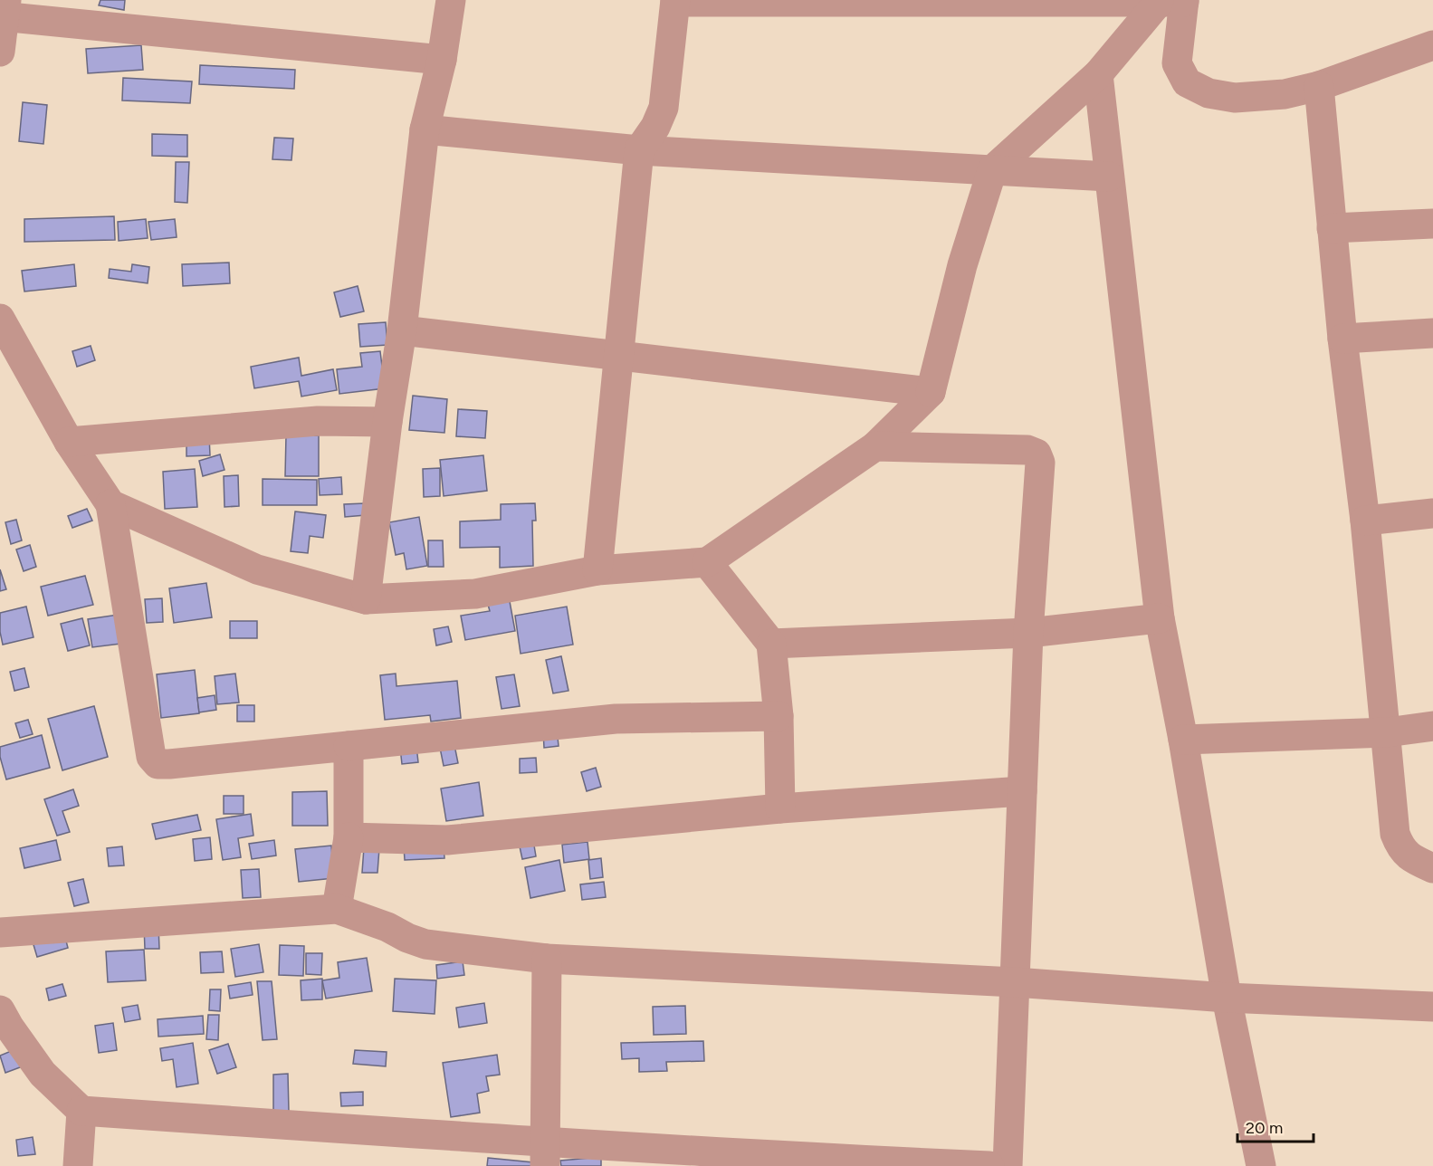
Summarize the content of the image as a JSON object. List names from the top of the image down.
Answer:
{
  "scale_bar": "20 m"
}
